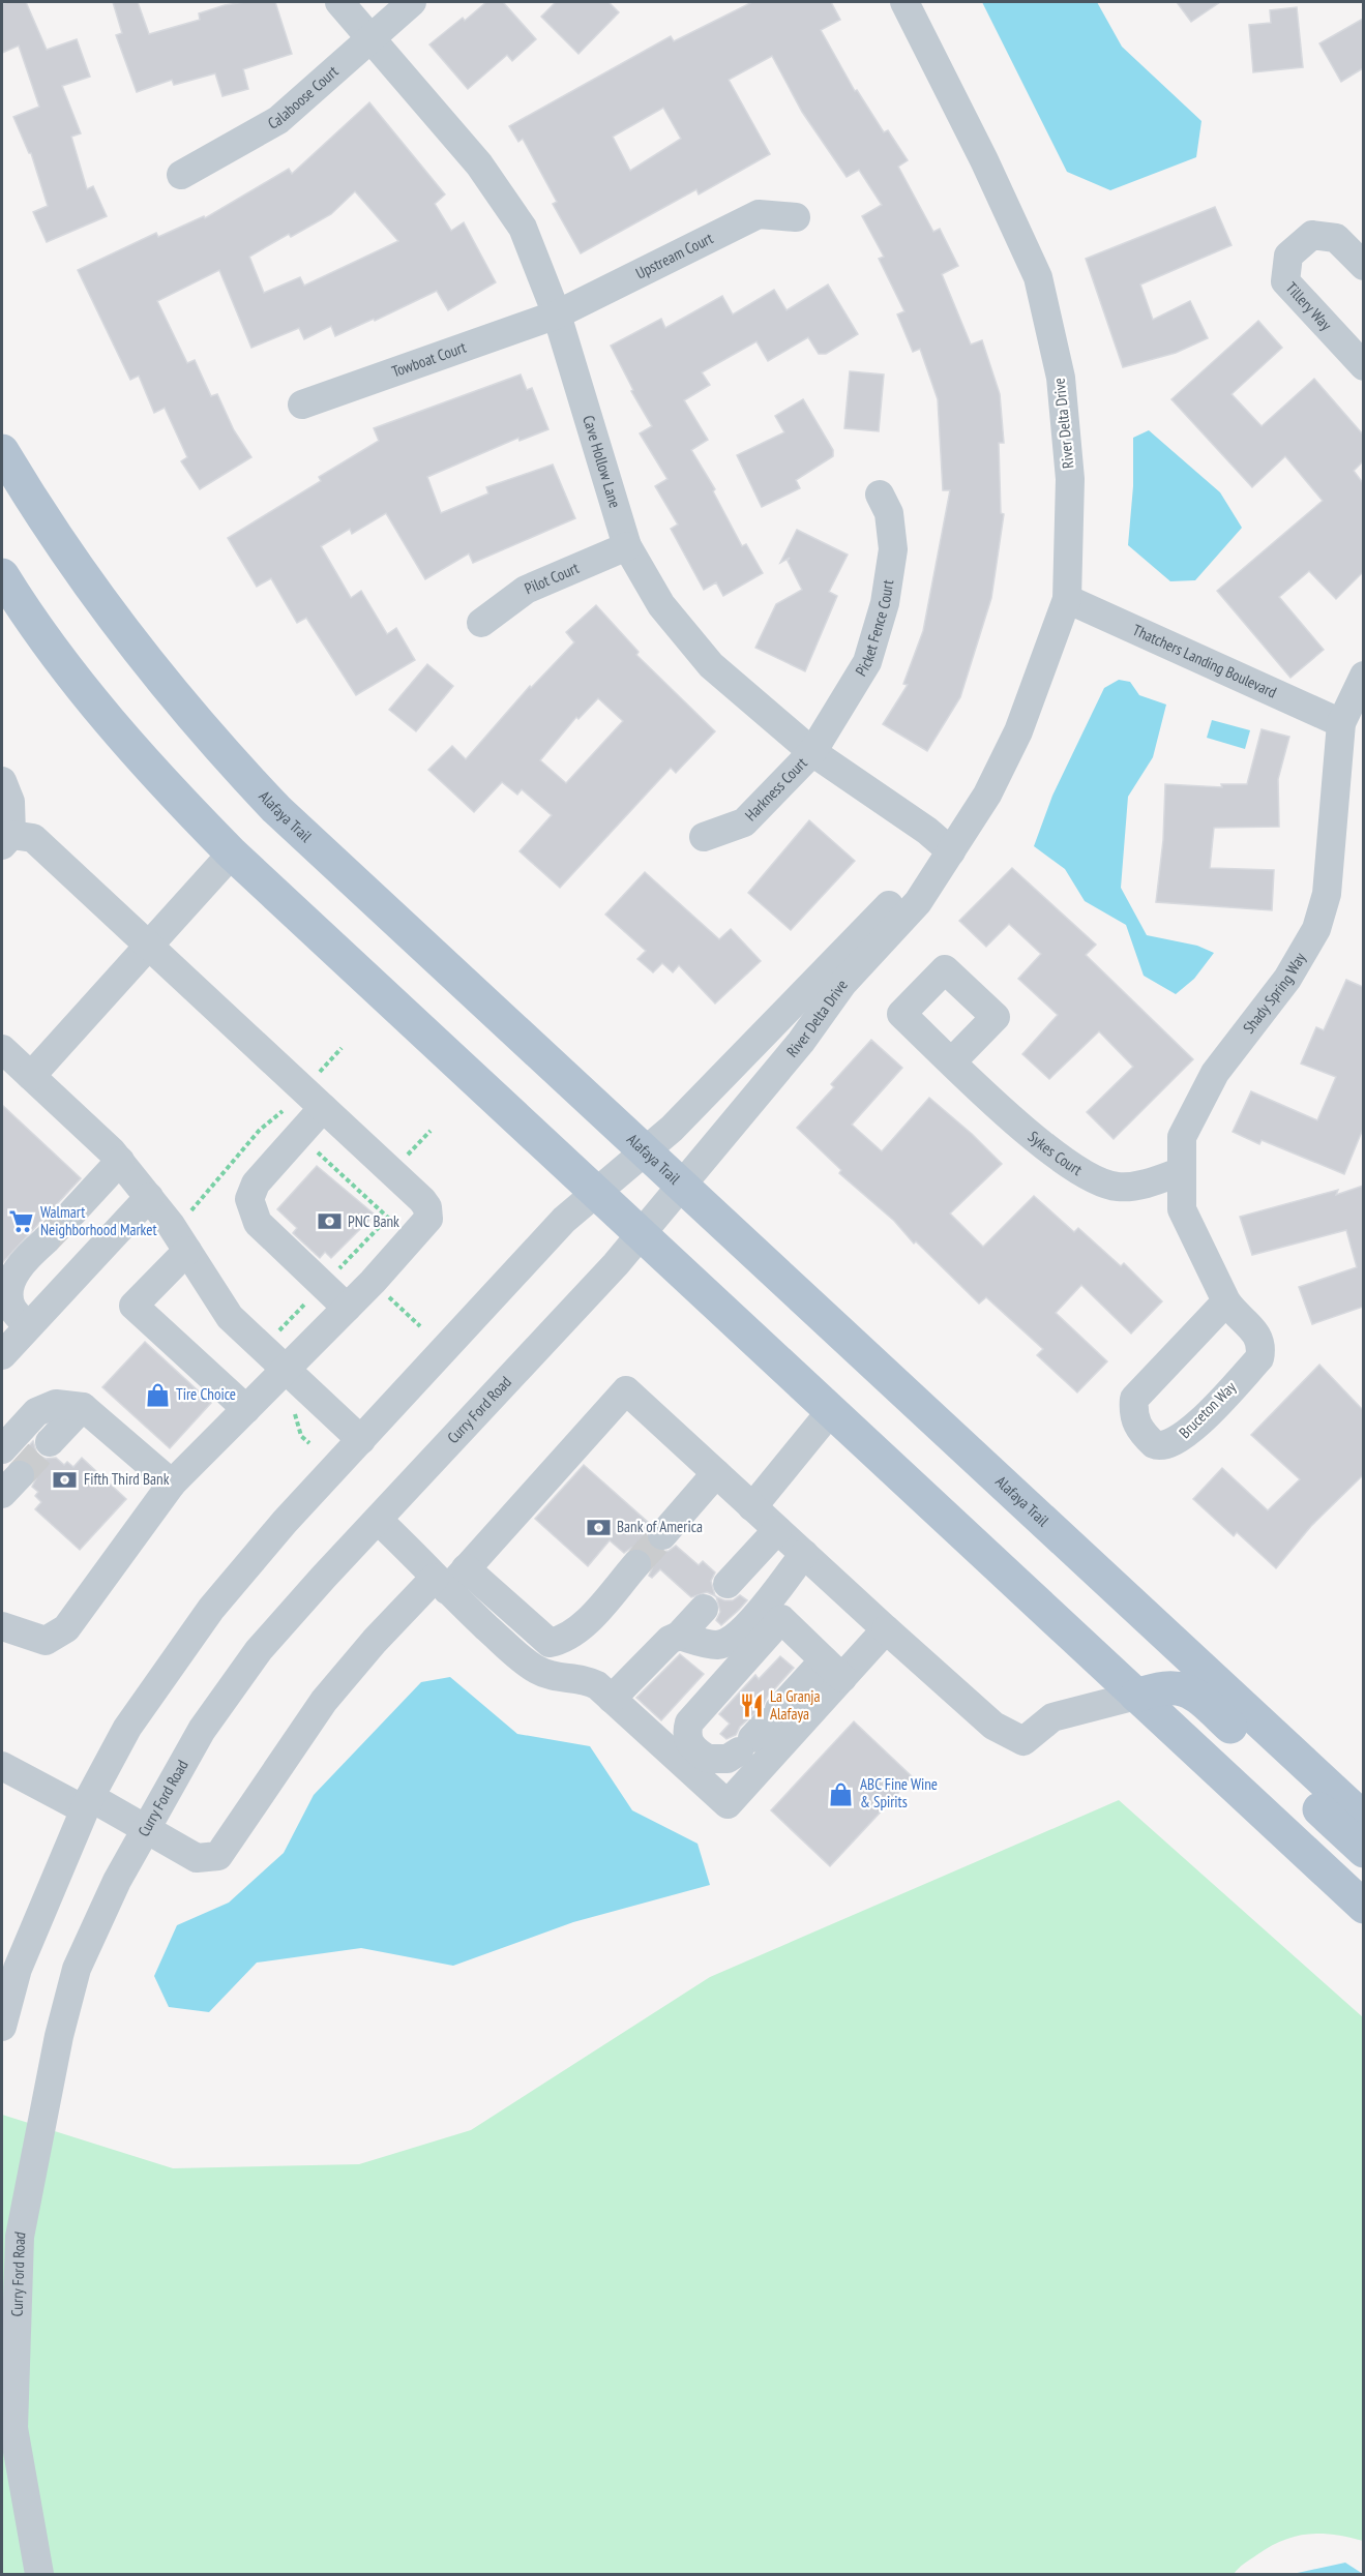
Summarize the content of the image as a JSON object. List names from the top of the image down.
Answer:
{
  "streets": {
    "main road": ["Alafaya Trail"],
    "street": [
      "Calaboose Court",
      "Upstream Court",
      "Tillery Way",
      "Towboat Court",
      "River Delta Drive",
      "Cave Hollow Lane",
      "Pilot Court",
      "Picket Fence Court",
      "Thatchers Landing Boulevard",
      "Harkness Court",
      "Shady Spring Way",
      "Sykes Court",
      "Curry Ford Road",
      "Bruceton Way"
    ]
  },
  "crossings": [
    ["Calaboose Court", "Cave Hollow Lane"],
    ["Upstream Court", "Towboat Court"],
    ["Upstream Court", "Cave Hollow Lane"],
    ["Towboat Court", "Cave Hollow Lane"],
    ["River Delta Drive", "Cave Hollow Lane"],
    ["River Delta Drive", "Thatchers Landing Boulevard"],
    ["River Delta Drive", "Alafaya Trail"],
    ["River Delta Drive", "Curry Ford Road"],
    ["Cave Hollow Lane", "Pilot Court"],
    ["Cave Hollow Lane", "Picket Fence Court"],
    ["Cave Hollow Lane", "Harkness Court"],
    ["Picket Fence Court", "Harkness Court"],
    ["Thatchers Landing Boulevard", "Shady Spring Way"],
    ["Alafaya Trail", "Curry Ford Road"],
    ["Shady Spring Way", "Sykes Court"],
    ["Shady Spring Way", "Bruceton Way"]
  ],
  "places": {
    "supermarket": ["Walmart Neighborhood Market"],
    "bank": ["PNC Bank", "Fifth Third Bank", "Bank of America"],
    "shop": ["Tire Choice", "ABC Fine Wine & Spirits"],
    "restaurant": ["La Granja Alafaya"]
  }
}
